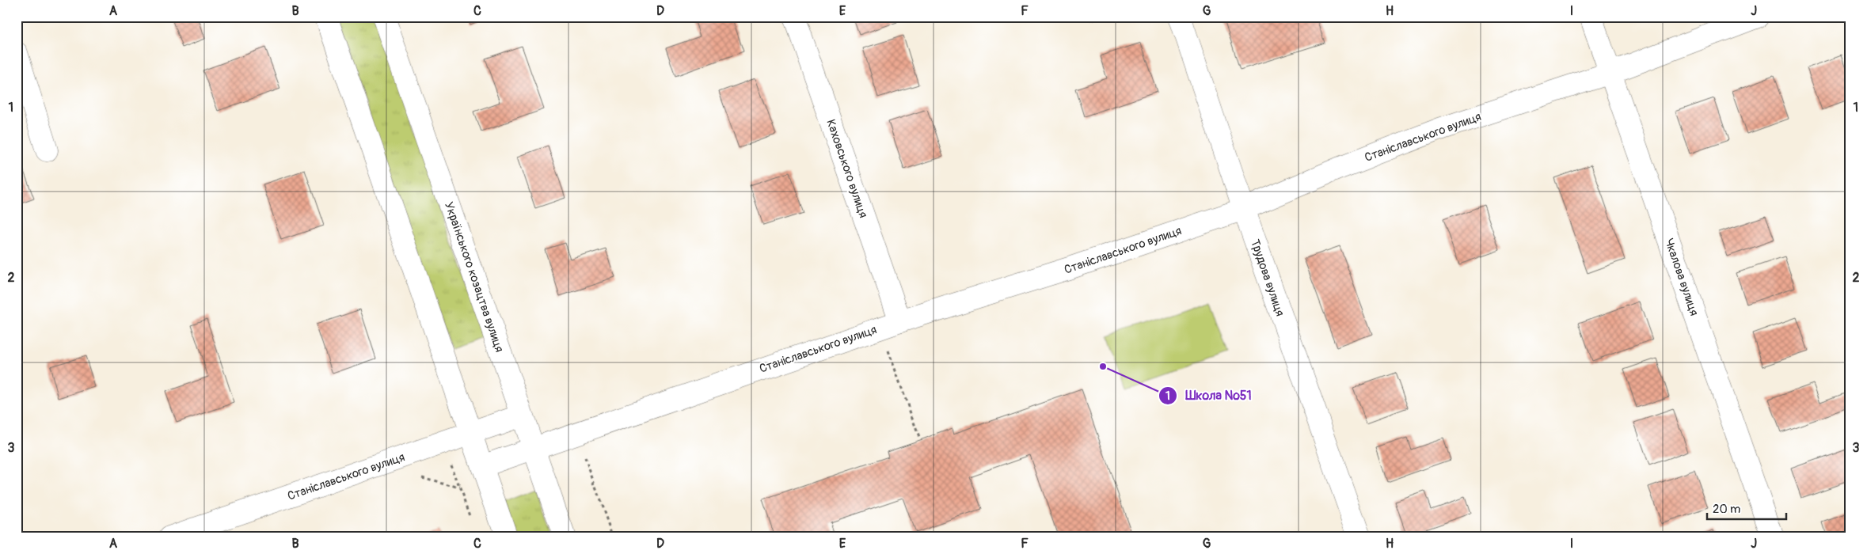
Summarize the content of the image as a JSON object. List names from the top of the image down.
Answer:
{
  "streets": {
    "street": [
      "Станіславського вулиця",
      "Каховського вулиця",
      "Українського козацтва вулиця",
      "Чкалова вулиця",
      "Трудова вулиця"
    ]
  },
  "crossings": [
    ["Станіславського вулиця", "Каховського вулиця"],
    ["Станіславського вулиця", "Українського козацтва вулиця"],
    ["Станіславського вулиця", "Чкалова вулиця"],
    ["Станіславського вулиця", "Трудова вулиця"]
  ],
  "places": ["Школа №51"],
  "scale_bar": "20 m",
  "grid": {
    "columns": [
      "A",
      "B",
      "C",
      "D",
      "E",
      "F",
      "G",
      "H",
      "I",
      "J"
    ],
    "rows": ["1", "2", "3"]
  }
}
